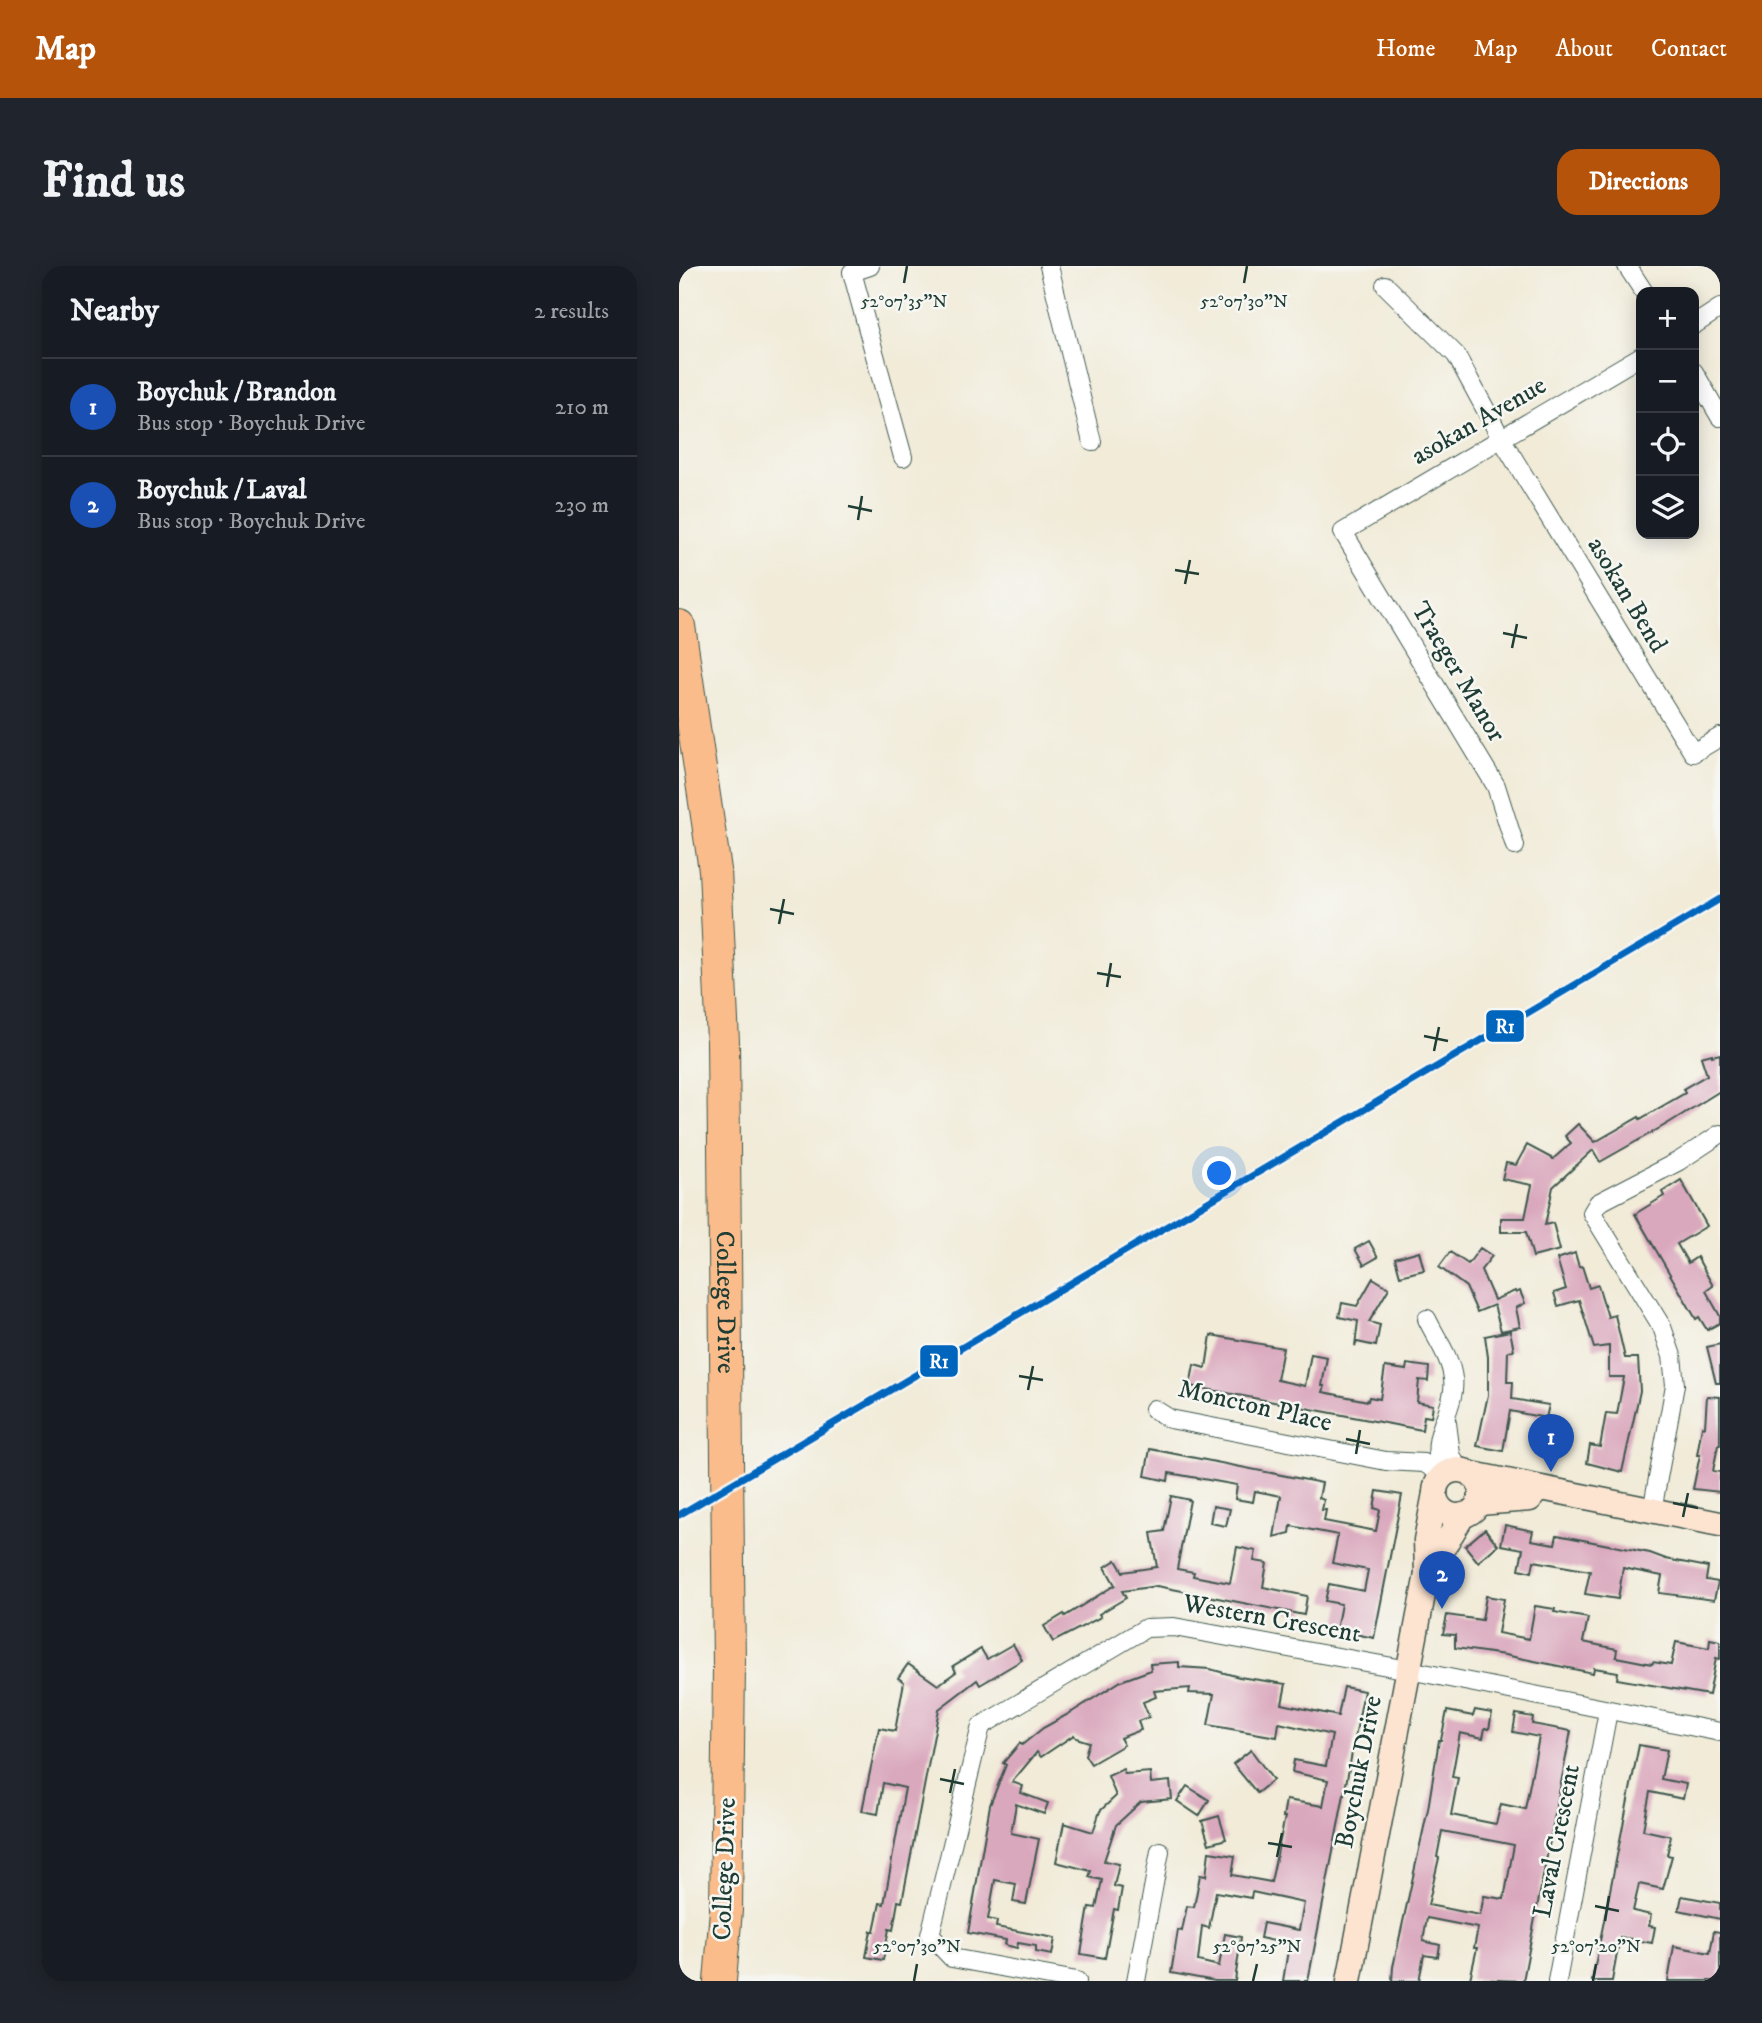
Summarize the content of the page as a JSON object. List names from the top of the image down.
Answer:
{
  "streets": {
    "highway": ["College Drive"],
    "street": [
      "asokan Avenue",
      "asokan Bend",
      "Traeger Manor",
      "Moncton Place",
      "Western Crescent",
      "Boychuk Drive",
      "Laval Crescent"
    ]
  },
  "crossings": [
    ["asokan Avenue", "asokan Bend"],
    ["asokan Avenue", "Traeger Manor"],
    ["Moncton Place", "Boychuk Drive"],
    ["Western Crescent", "Boychuk Drive"]
  ],
  "lines": ["transit line R1"],
  "page": {
    "header": "Map",
    "nav": [
      "Home",
      "Map",
      "About",
      "Contact"
    ],
    "buttons": "Directions",
    "title": "Find us",
    "heading": ["Nearby", "2 results"],
    "map_buttons": ["+", "−"],
    "list": [
      {
        "mark": "1",
        "name": "Boychuk / Brandon",
        "note": "Bus stop · Boychuk Drive",
        "value": "210 m"
      },
      {
        "mark": "2",
        "name": "Boychuk / Laval",
        "note": "Bus stop · Boychuk Drive",
        "value": "230 m"
      }
    ],
    "pins": ["1", "2"]
  },
  "coordinates": [
    "52°07'35\"N",
    "52°07'30\"N",
    "52°07'25\"N",
    "52°07'20\"N"
  ]
}
